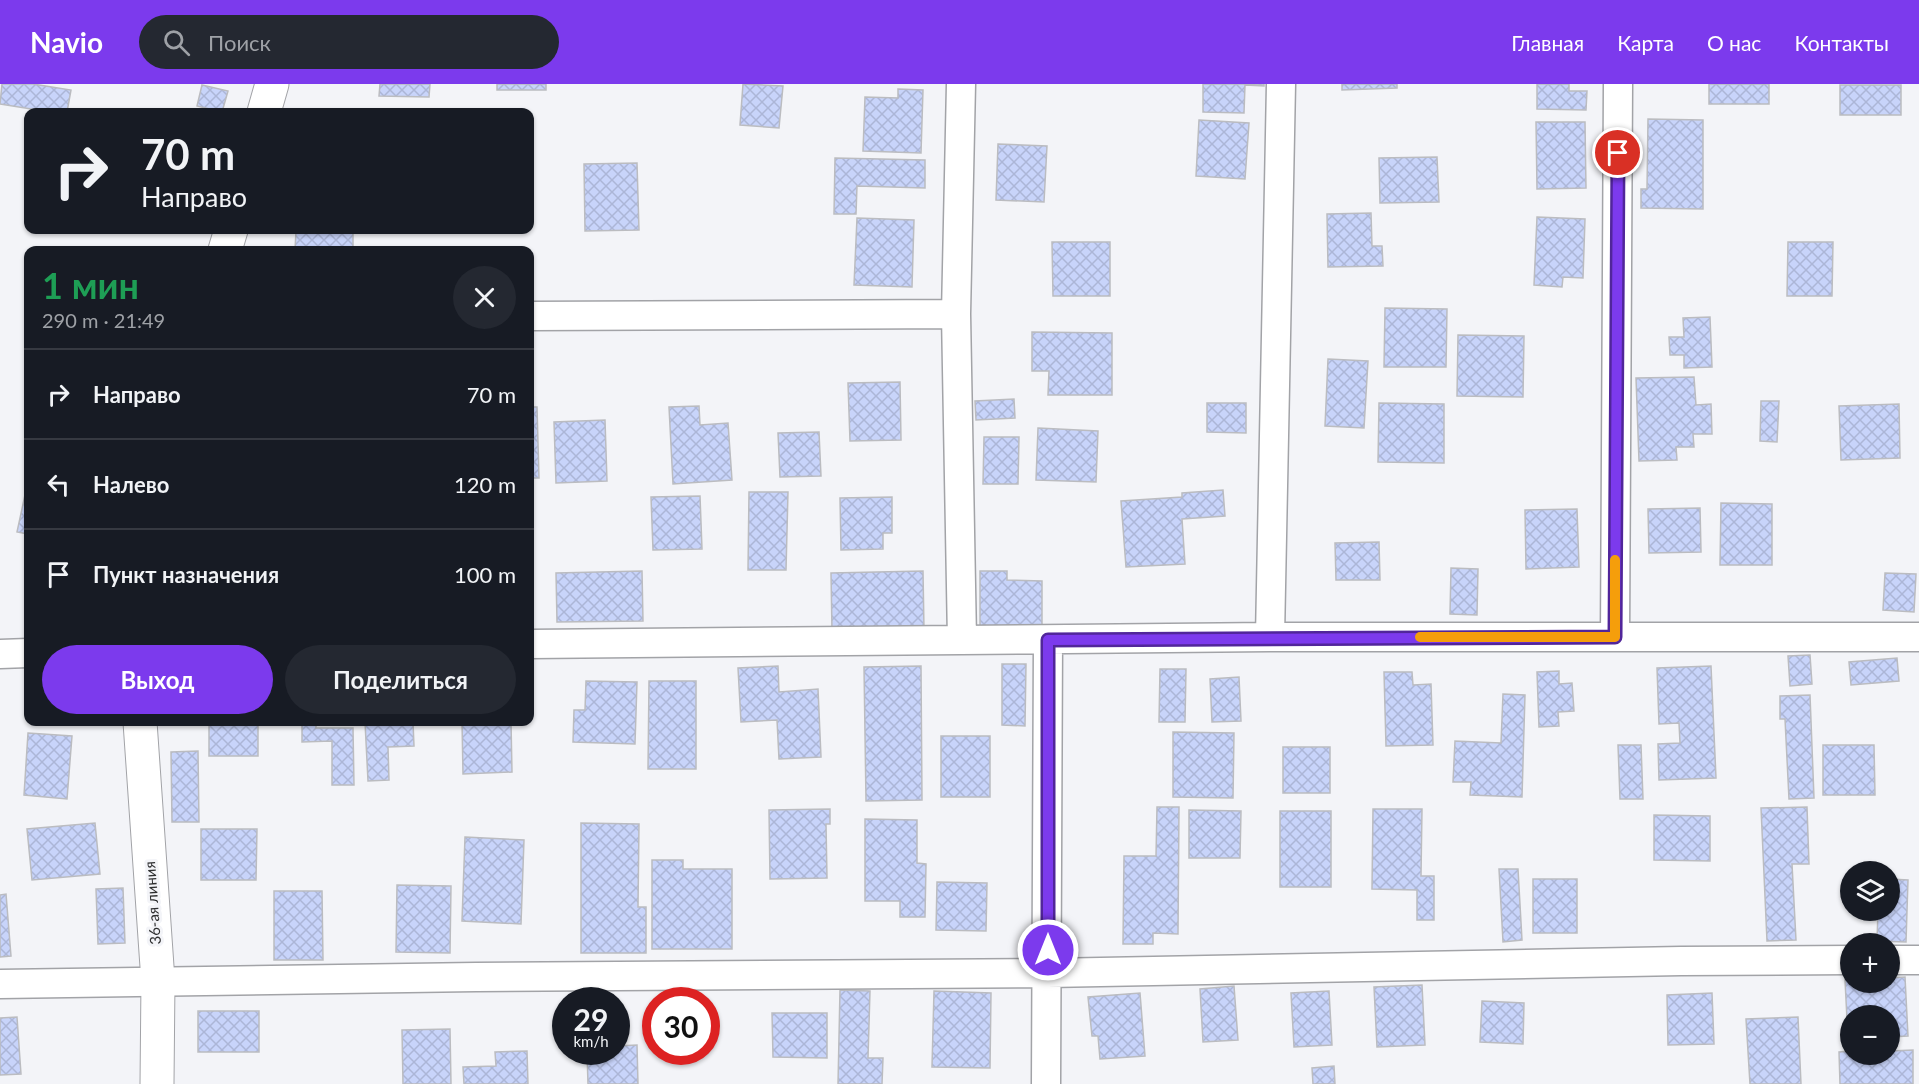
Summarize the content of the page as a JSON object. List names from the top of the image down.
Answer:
{
  "streets": {
    "street": ["36-ая линия"]
  },
  "page": {
    "header": "Navio",
    "search": "Поиск",
    "nav": [
      "Главная",
      "Карта",
      "О нас",
      "Контакты"
    ],
    "turn": ["70 m", "Направо"],
    "heading": ["1 мин", "290 m · 21:49"],
    "list": [
      {
        "name": "Направо",
        "value": "70 m"
      },
      {
        "name": "Налево",
        "value": "120 m"
      },
      {
        "name": "Пункт назначения",
        "value": "100 m"
      }
    ],
    "buttons": ["Выход", "Поделиться"],
    "map_buttons": ["+", "−"],
    "speed": "29 km/h",
    "limit": "30"
  }
}
